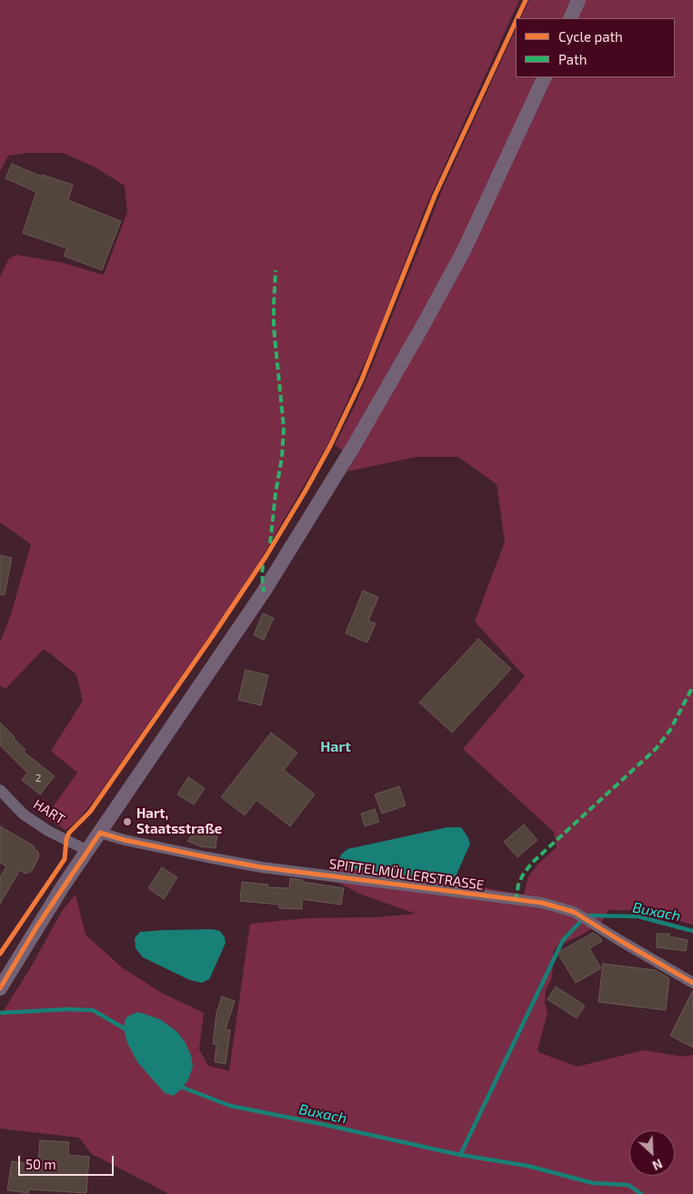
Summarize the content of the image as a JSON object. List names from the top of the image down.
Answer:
{
  "streets": {
    "street": ["HART", "SPITTELMÜLLERSTRASSE"]
  },
  "districts": ["Hart"],
  "water": ["Buxach"],
  "places": ["Hart, Staatsstraße"],
  "house_numbers": ["2"],
  "legend": ["Cycle path", "Path"],
  "scale_bar": "50 m",
  "north": "bottom right"
}
